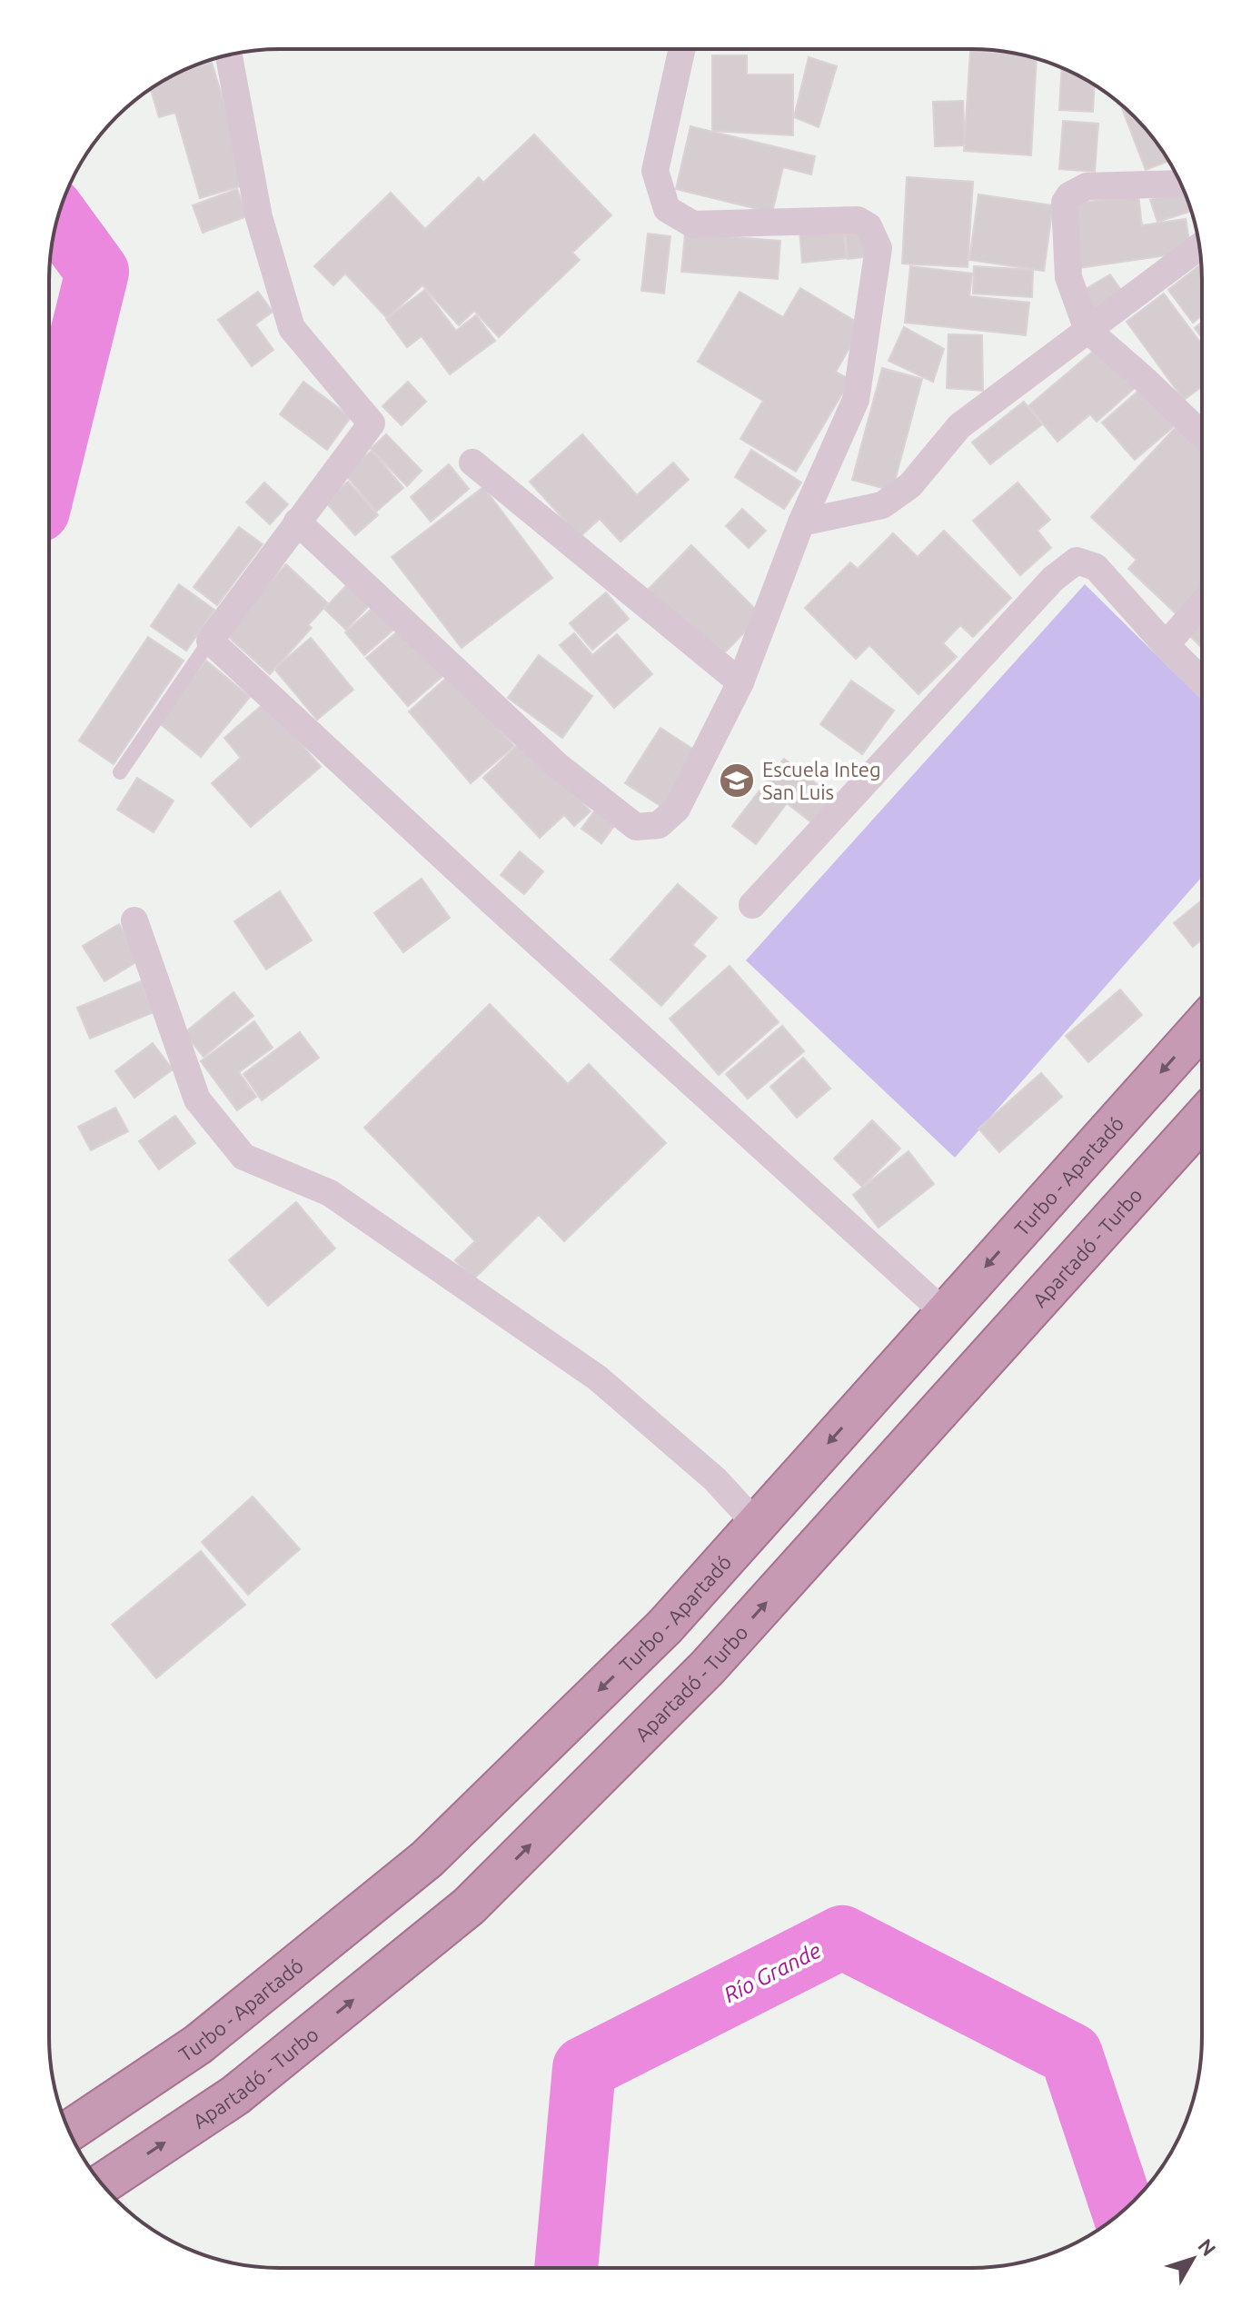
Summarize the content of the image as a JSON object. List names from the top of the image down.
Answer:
{
  "streets": {
    "highway": ["Turbo - Apartadó", "Apartadó - Turbo"]
  },
  "one_way": ["Turbo - Apartadó", "Apartadó - Turbo"],
  "water": ["Río Grande"],
  "places": {
    "school or university": ["Escuela Integ San Luis"]
  },
  "north": "top right"
}
